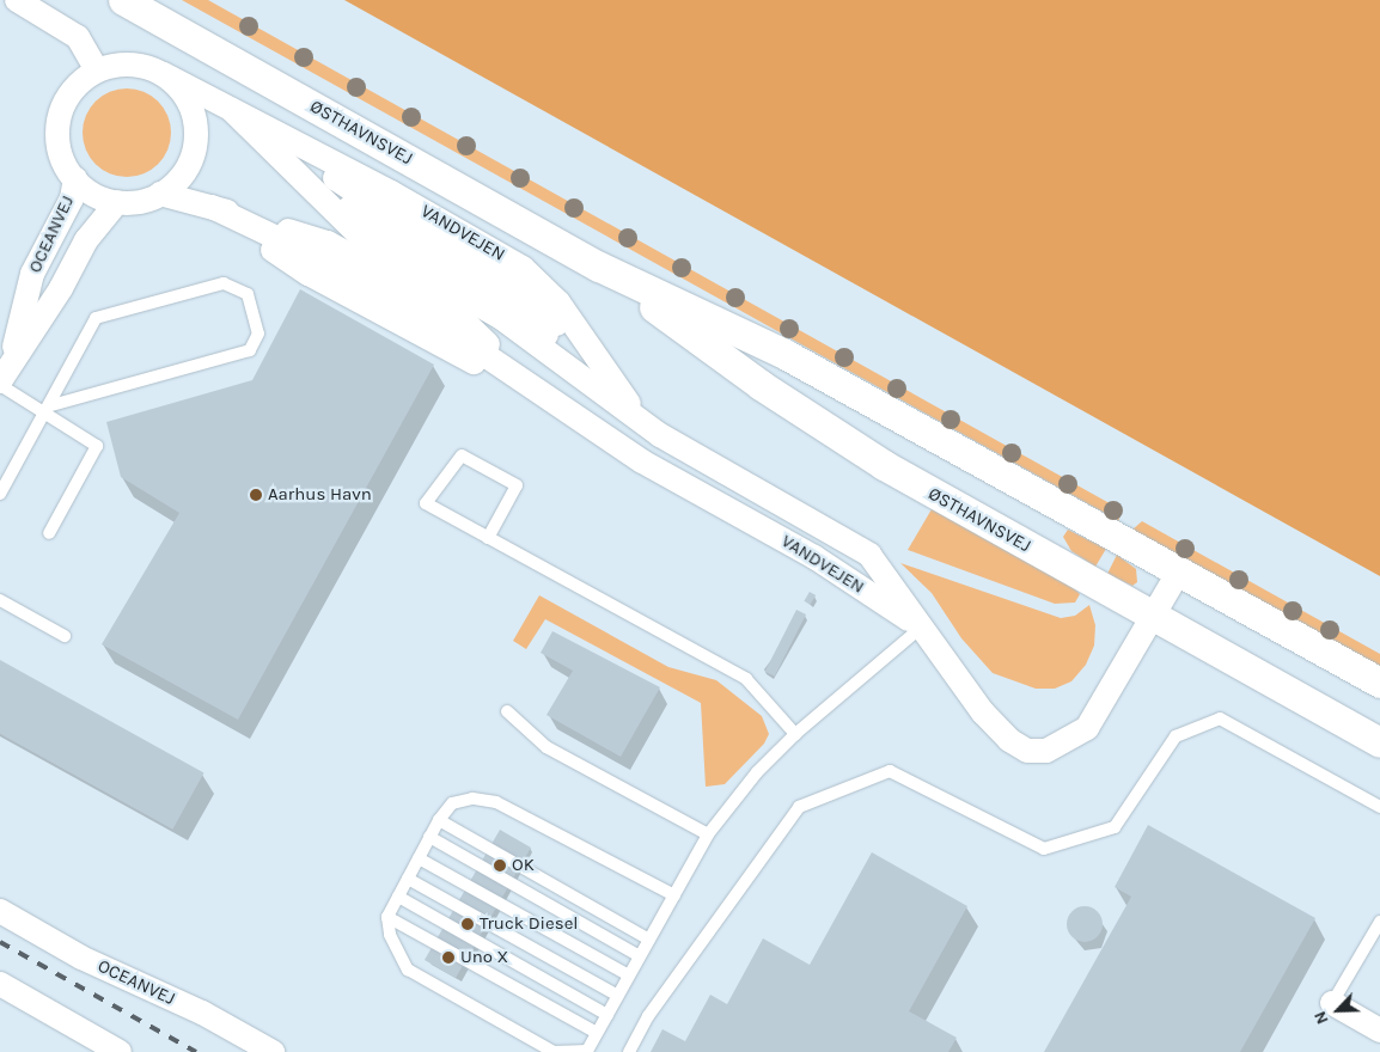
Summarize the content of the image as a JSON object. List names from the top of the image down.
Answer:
{
  "streets": {
    "street": ["ØSTHAVNSVEJ", "VANDVEJEN", "OCEANVEJ"]
  },
  "crossings": [
    ["ØSTHAVNSVEJ", "VANDVEJEN"],
    ["VANDVEJEN", "OCEANVEJ"]
  ],
  "places": [
    "Aarhus Havn",
    "OK",
    "Truck Diesel",
    "Uno X"
  ],
  "north": "bottom left"
}
